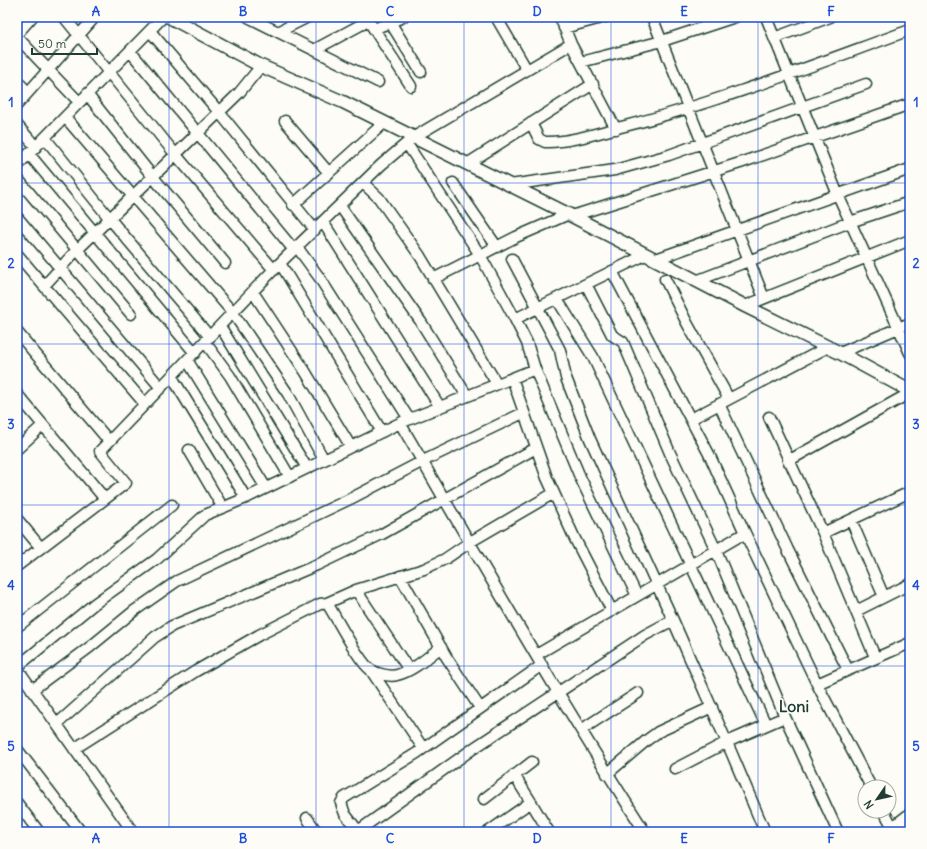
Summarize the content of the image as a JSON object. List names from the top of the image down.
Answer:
{
  "districts": ["Loni"],
  "scale_bar": "50 m",
  "north": "bottom left",
  "grid": {
    "columns": [
      "A",
      "B",
      "C",
      "D",
      "E",
      "F"
    ],
    "rows": [
      "1",
      "2",
      "3",
      "4",
      "5"
    ]
  }
}
